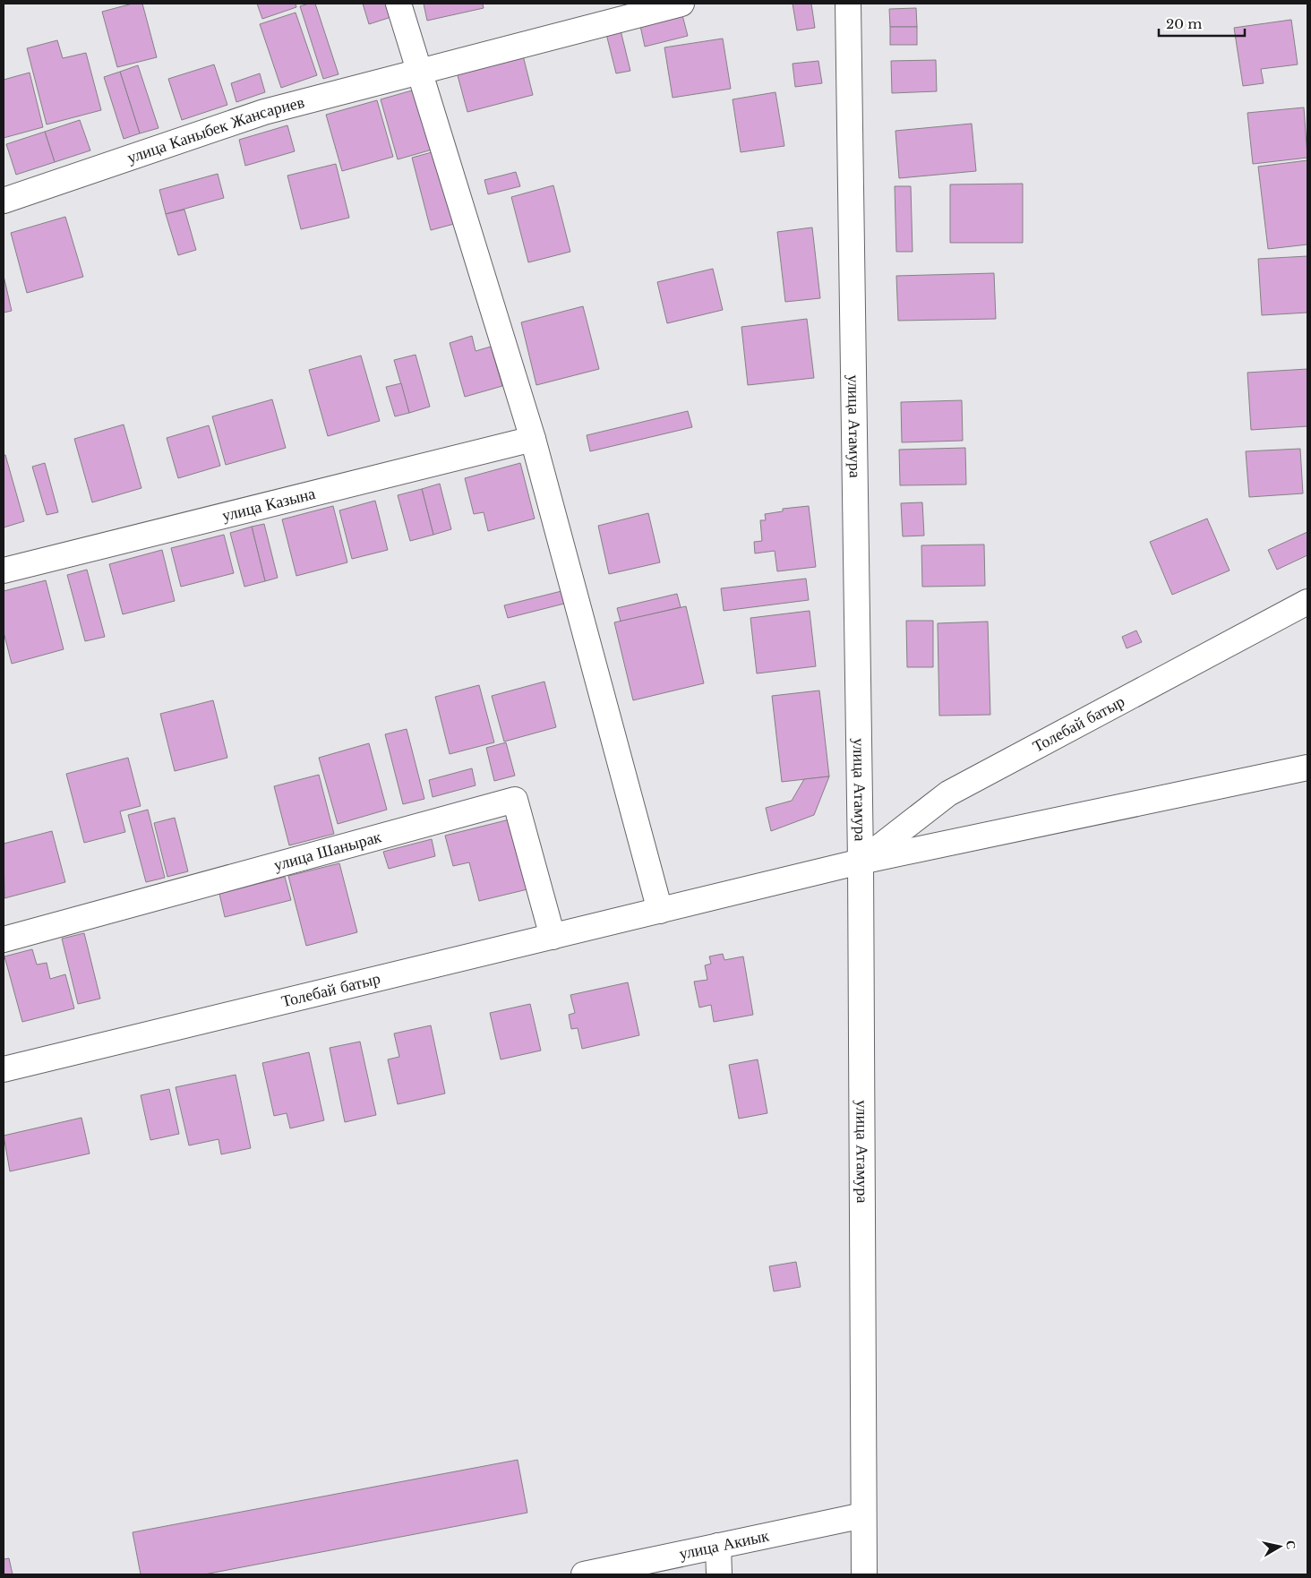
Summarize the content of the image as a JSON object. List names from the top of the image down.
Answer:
{
  "streets": {
    "street": [
      "улица Каныбек Жансариев",
      "улица Атамура",
      "улица Казына",
      "Толебай батыр",
      "улица Шанырак",
      "улица Акиык"
    ]
  },
  "crossings": [
    ["улица Атамура", "Толебай батыр"],
    ["улица Атамура", "улица Акиык"],
    ["Толебай батыр", "улица Шанырак"]
  ],
  "scale_bar": "20 m",
  "north": "right"
}
